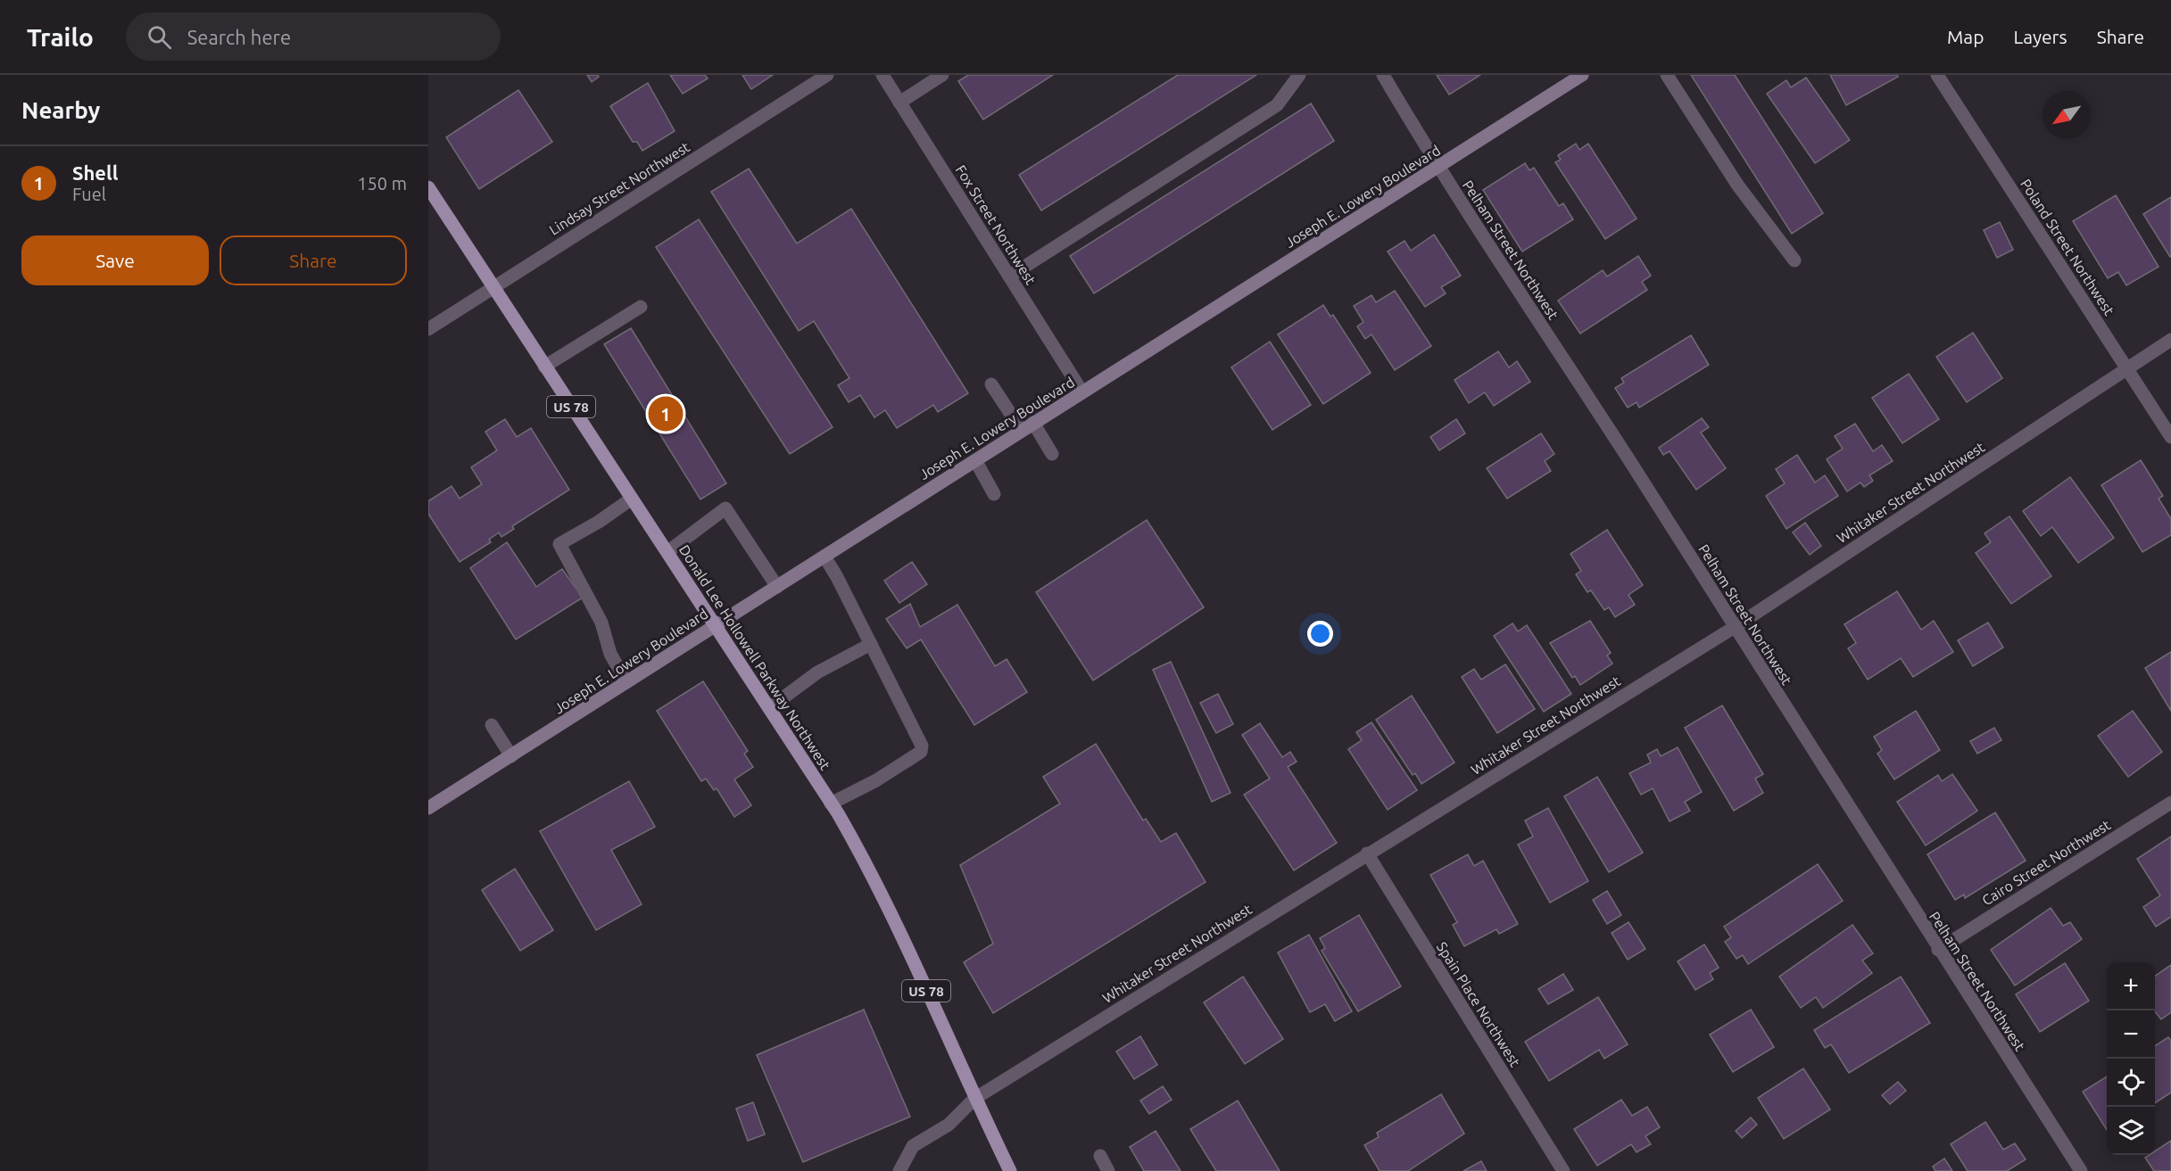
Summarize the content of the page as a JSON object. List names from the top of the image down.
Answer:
{
  "streets": {
    "main road": ["Joseph E. Lowery Boulevard", "US 78", "Donald Lee Hollowell Parkway Northwest"],
    "street": [
      "Lindsay Street Northwest",
      "Fox Street Northwest",
      "Poland Street Northwest",
      "Pelham Street Northwest",
      "Whitaker Street Northwest",
      "Cairo Street Northwest",
      "Spain Place Northwest"
    ]
  },
  "crossings": [
    ["Lindsay Street Northwest", "Donald Lee Hollowell Parkway Northwest"],
    ["Joseph E. Lowery Boulevard", "Fox Street Northwest"],
    ["Joseph E. Lowery Boulevard", "Pelham Street Northwest"],
    ["Joseph E. Lowery Boulevard", "Donald Lee Hollowell Parkway Northwest"],
    ["Poland Street Northwest", "Whitaker Street Northwest"],
    ["Pelham Street Northwest", "Whitaker Street Northwest"],
    ["Pelham Street Northwest", "Cairo Street Northwest"],
    ["Whitaker Street Northwest", "Donald Lee Hollowell Parkway Northwest"],
    ["Whitaker Street Northwest", "Spain Place Northwest"]
  ],
  "north": "bottom left",
  "page": {
    "header": "Trailo",
    "search": "Search here",
    "nav": ["Map", "Layers", "Share"],
    "heading": "Nearby",
    "list": [
      {
        "mark": "1",
        "name": "Shell",
        "note": "Fuel",
        "value": "150 m"
      }
    ],
    "buttons": ["Save", "Share"],
    "pins": "1",
    "map_buttons": ["+", "−"]
  }
}
